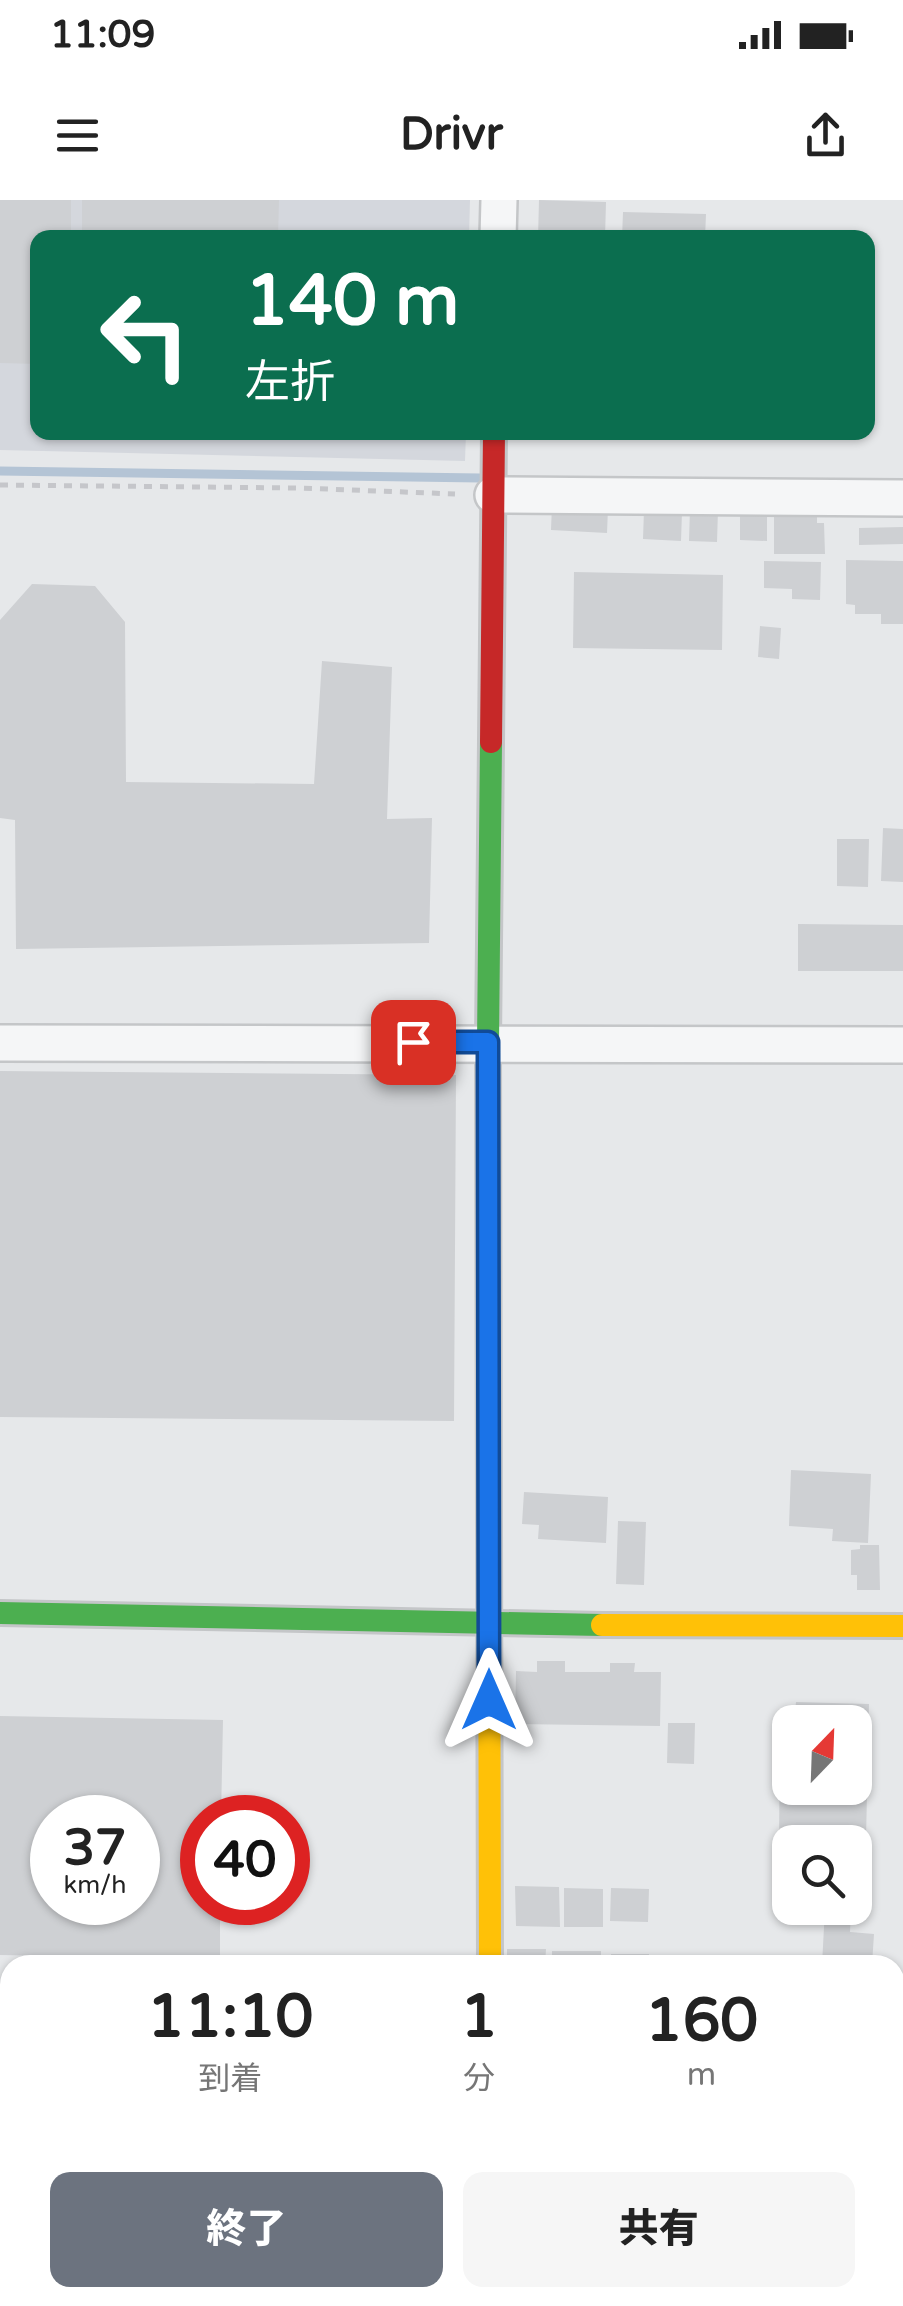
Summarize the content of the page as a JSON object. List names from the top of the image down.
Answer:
{
  "north": "top right",
  "page": {
    "status": "11:09",
    "header": "Drivr",
    "turn": ["140 m", "左折"],
    "speed": "37 km/h",
    "limit": "40",
    "eta": [
      "11:10",
      "到着",
      "1",
      "分",
      "160",
      "m"
    ],
    "buttons": ["終了", "共有"]
  }
}
